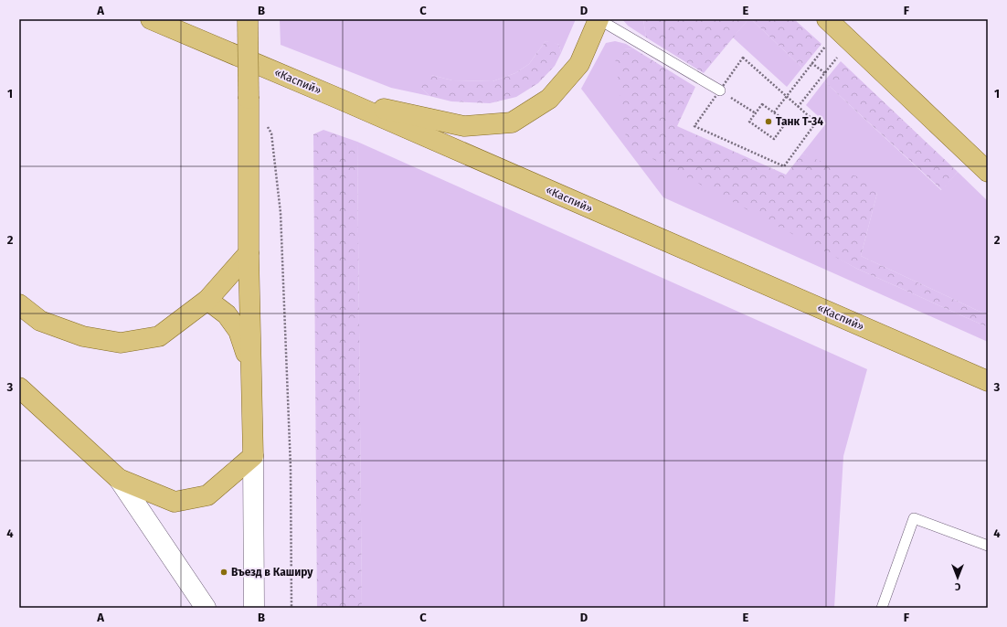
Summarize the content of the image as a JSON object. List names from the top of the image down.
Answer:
{
  "streets": {
    "main road": ["«Каспий»"]
  },
  "places": ["Танк Т-34", "Въезд в Каширу"],
  "north": "bottom",
  "grid": {
    "columns": [
      "A",
      "B",
      "C",
      "D",
      "E",
      "F"
    ],
    "rows": [
      "1",
      "2",
      "3",
      "4"
    ]
  }
}
